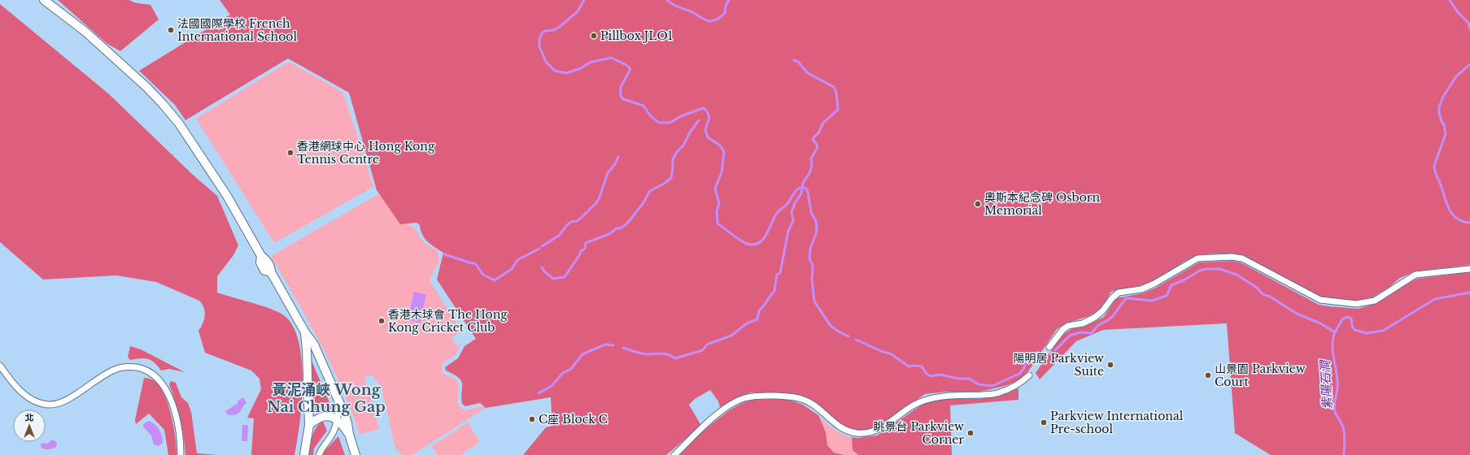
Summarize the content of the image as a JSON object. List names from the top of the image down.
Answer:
{
  "districts": ["黃泥涌峽 Wong Nai Chung Gap"],
  "water": ["紫陽石澗"],
  "places": [
    "法國國際學校 French International School",
    "Pillbox JLO1",
    "香港網球中心 Hong Kong Tennis Centre",
    "奧斯本紀念碑 Osborn Memorial",
    "香港木球會 The Hong Kong Cricket Club",
    "陽明居 Parkview Suite",
    "山景園 Parkview Court",
    "C座 Block C",
    "Parkview International Pre-school",
    "眺景台 Parkview Corner"
  ],
  "north": "top"
}
